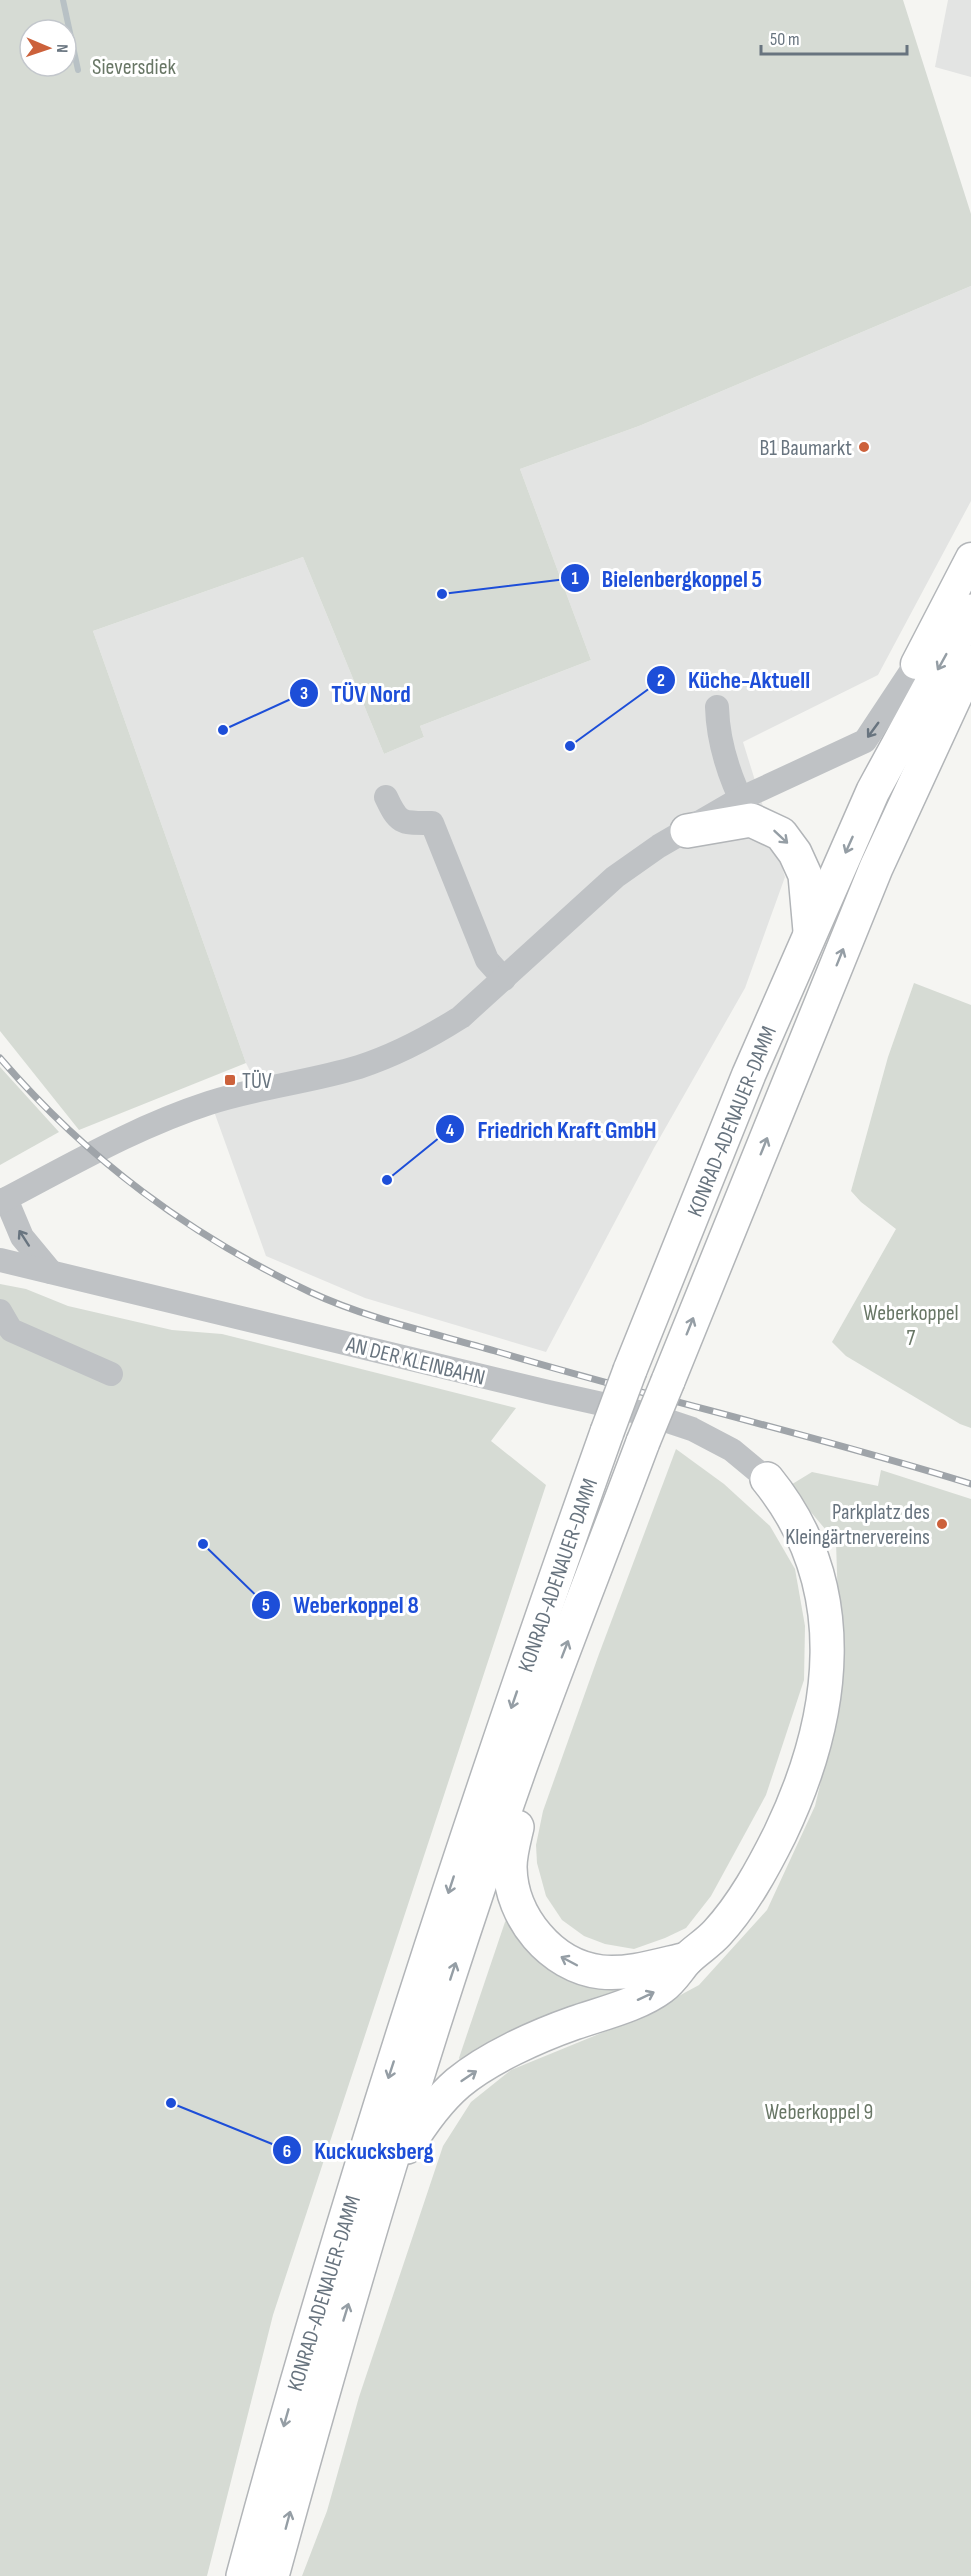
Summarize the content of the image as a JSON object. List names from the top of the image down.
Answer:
{
  "streets": {
    "highway": ["KONRAD-ADENAUER-DAMM"],
    "street": ["AN DER KLEINBAHN"]
  },
  "parks": ["Sieversdiek", "Weberkoppel 7", "Weberkoppel 9"],
  "places": {
    "other": [
      "B1 Baumarkt",
      "Bielenbergkoppel 5",
      "TÜV Nord",
      "Küche-Aktuell",
      "Friedrich Kraft GmbH",
      "Parkplatz des Kleingärtnervereins",
      "Weberkoppel 8",
      "Kuckucksberg"
    ],
    "transit": ["TÜV"]
  },
  "scale_bar": "50 m",
  "north": "right"
}
